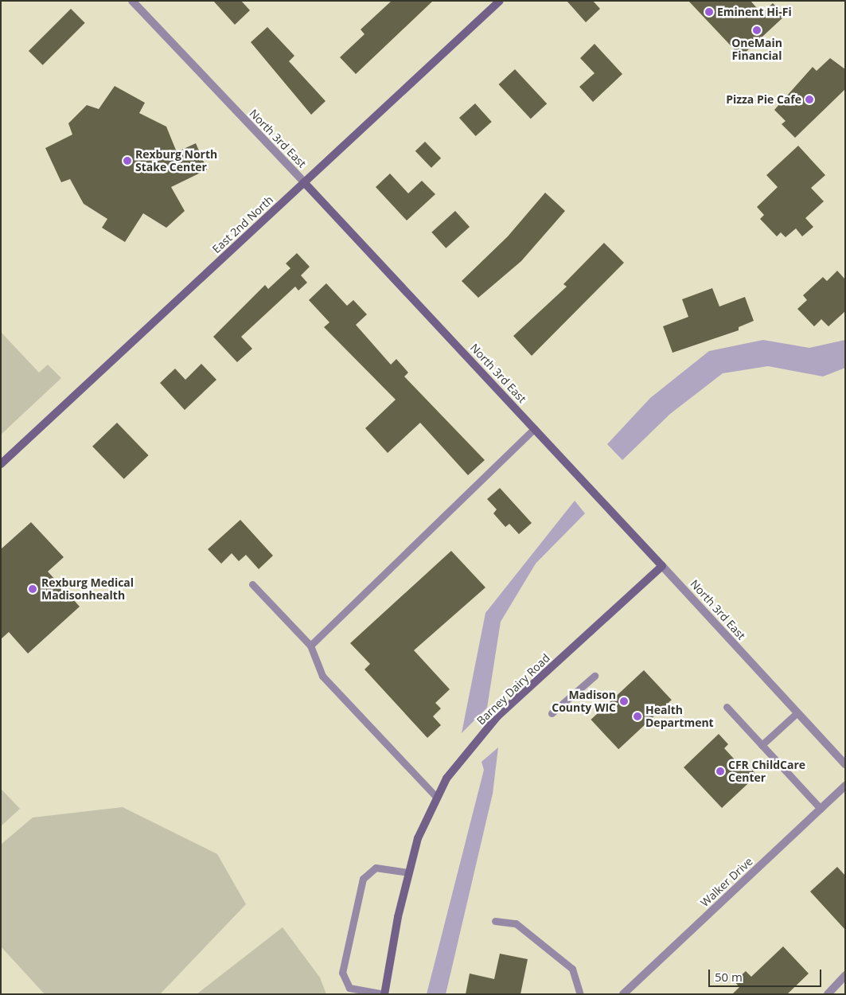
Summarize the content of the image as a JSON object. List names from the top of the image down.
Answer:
{
  "streets": {
    "street": [
      "North 3rd East",
      "East 2nd North",
      "Barney Dairy Road",
      "Walker Drive"
    ]
  },
  "crossings": [
    ["North 3rd East", "East 2nd North"],
    ["North 3rd East", "Barney Dairy Road"]
  ],
  "places": [
    "Eminent Hi-Fi",
    "OneMain Financial",
    "Pizza Pie Cafe",
    "Rexburg North Stake Center",
    "Rexburg Medical Madisonhealth",
    "Madison County WIC",
    "Health Department",
    "CFR ChildCare Center"
  ],
  "scale_bar": "50 m"
}
